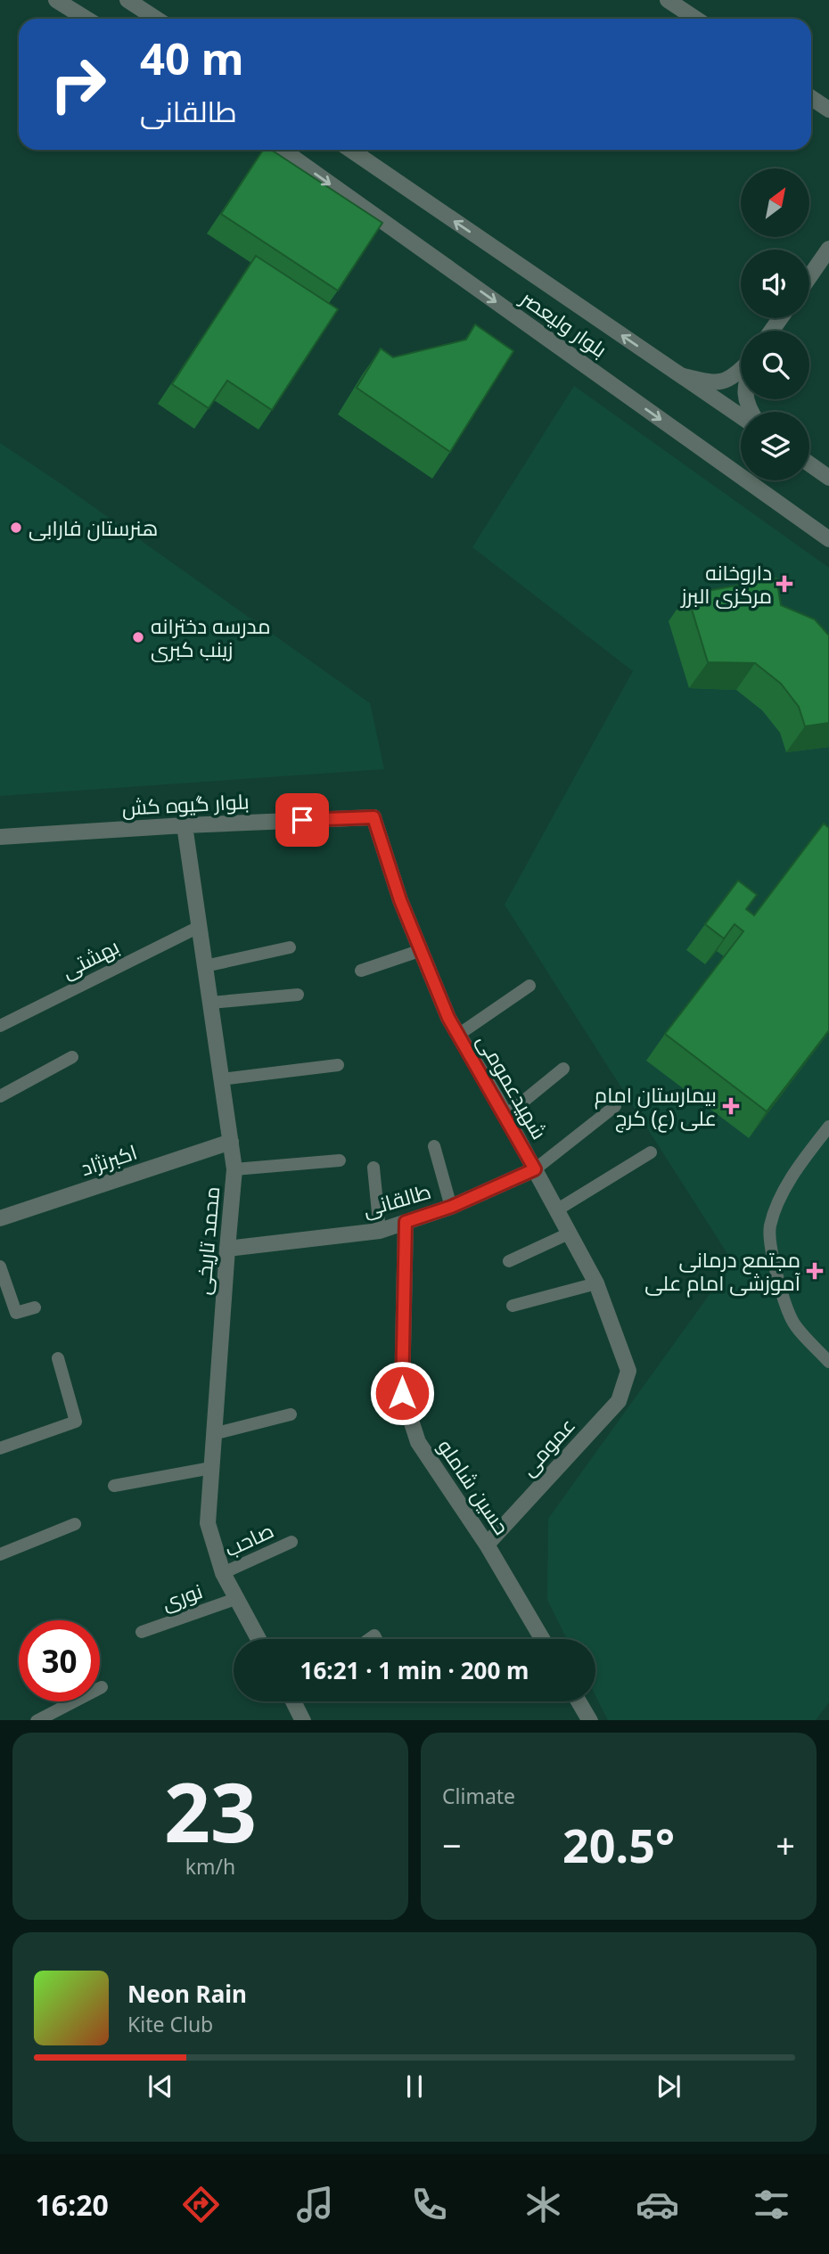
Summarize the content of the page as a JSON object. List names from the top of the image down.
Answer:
{
  "streets": {
    "street": [
      "بلوار ولیعصر",
      "بلوار گیوه کش",
      "شهیدعمومی",
      "اکبرنژاد",
      "طالقانی",
      "محمد تاریخی",
      "عمومی",
      "حسین شاملو"
    ],
    "lane": ["بهشتی", "صاحب", "نوری"]
  },
  "crossings": [
    ["بلوار گیوه کش", "شهیدعمومی"],
    ["بلوار گیوه کش", "محمد تاریخی"],
    ["بهشتی", "محمد تاریخی"],
    ["شهیدعمومی", "طالقانی"],
    ["شهیدعمومی", "عمومی"],
    ["اکبرنژاد", "محمد تاریخی"],
    ["طالقانی", "محمد تاریخی"],
    ["طالقانی", "حسین شاملو"],
    ["محمد تاریخی", "صاحب"],
    ["محمد تاریخی", "نوری"],
    ["عمومی", "حسین شاملو"]
  ],
  "places": {
    "other": ["هنرستان فارابی", "مدرسه دخترانه زینب کبری"],
    "health": ["داروخانه مرکزی البرز", "بیمارستان امام علی (ع) کرج", "مجتمع درمانی آموزشی امام علی"]
  },
  "north": "top right",
  "page": {
    "turn": ["40 m", "طالقانی"],
    "limit": "30",
    "trip": "16:21 · 1 min · 200 m",
    "tile": [
      ["23", "km/h"],
      "Climate"
    ],
    "heat": ["−", "20.5°", "+"],
    "song": ["Neon Rain", "Kite Club"],
    "tabs": "16:20"
  }
}
